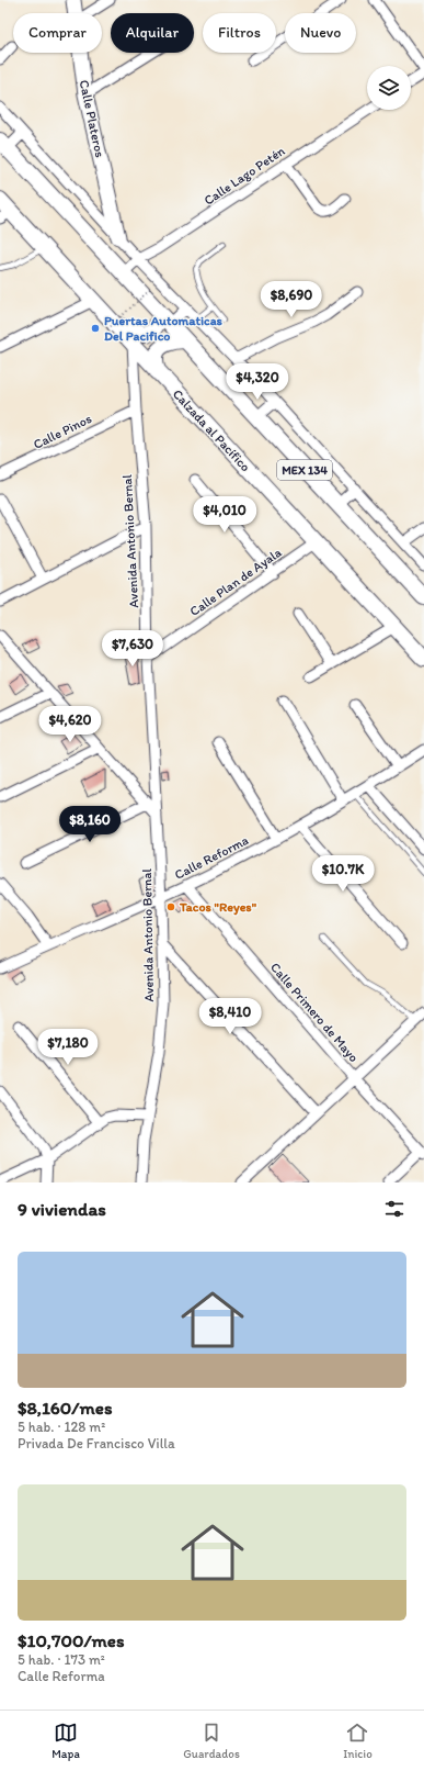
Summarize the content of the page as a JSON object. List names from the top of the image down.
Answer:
{
  "streets": {
    "main road": ["Calle Plateros", "Calzada al Pacífico", "MEX 134"],
    "street": [
      "Calle Lago Petén",
      "Calle Pinos",
      "Avenida Antonio Bernal",
      "Calle Plan de Ayala",
      "Calle Reforma",
      "Calle Primero de Mayo"
    ]
  },
  "crossings": [
    ["Calle Lago Petén", "MEX 134"],
    ["Calzada al Pacífico", "Avenida Antonio Bernal"],
    ["Calzada al Pacífico", "Calle Plan de Ayala"],
    ["Calle Pinos", "Avenida Antonio Bernal"],
    ["Avenida Antonio Bernal", "Calle Plan de Ayala"],
    ["Avenida Antonio Bernal", "Calle Reforma"],
    ["Calle Reforma", "Calle Primero de Mayo"]
  ],
  "places": ["Puertas Automaticas Del Pacifico", "Tacos \"Reyes\""],
  "page": {
    "chip": [
      "Comprar",
      "Alquilar",
      "Filtros",
      "Nuevo"
    ],
    "price": [
      "$8,690",
      "$4,320",
      "$4,010",
      "$7,630",
      "$4,620",
      "$8,160",
      "$10.7K",
      "$8,410",
      "$7,180"
    ],
    "heading": "9 viviendas",
    "list": [
      {
        "name": "$8,160/mes",
        "note": "5 hab. · 128 m² · Privada De Francisco Villa"
      },
      {
        "name": "$10,700/mes",
        "note": "5 hab. · 173 m² · Calle Reforma"
      }
    ],
    "tabs": ["Mapa", "Guardados", "Inicio"]
  }
}
